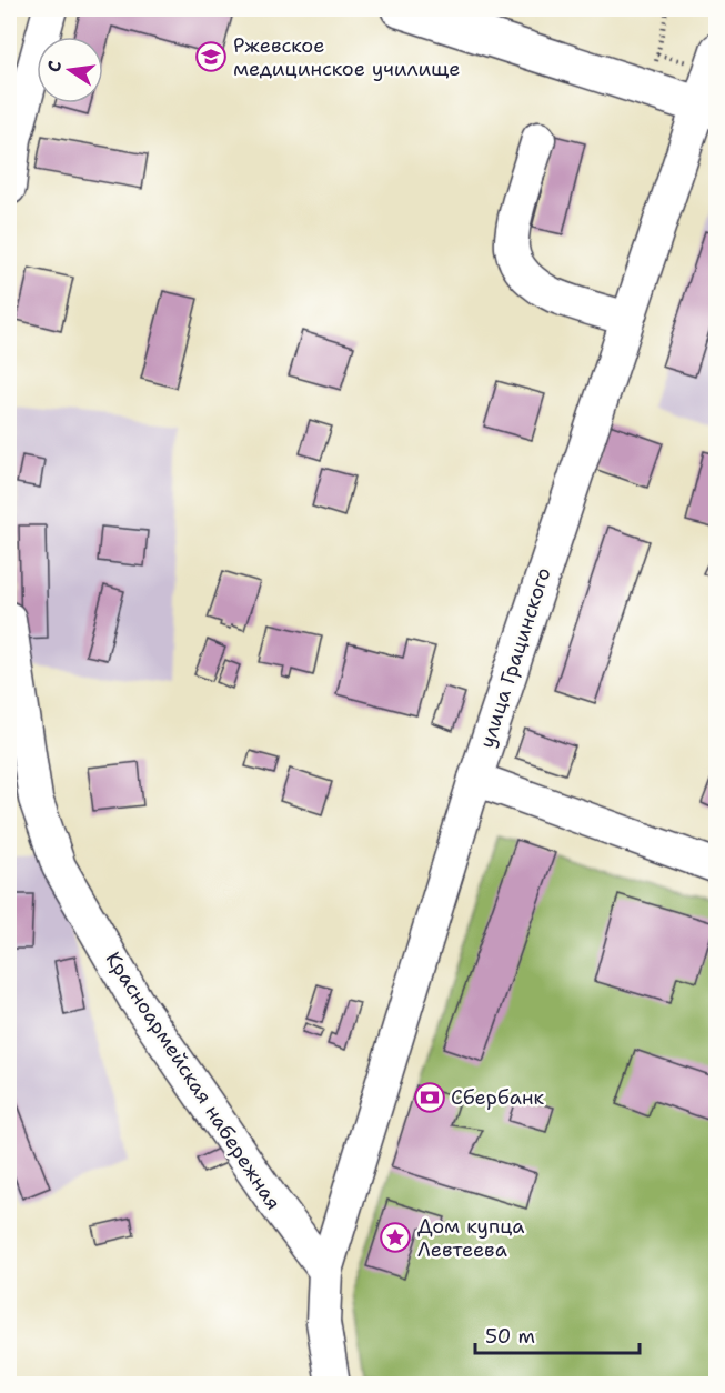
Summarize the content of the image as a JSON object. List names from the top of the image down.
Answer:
{
  "streets": {
    "street": ["улица Грацинского", "Красноармейская набережная"]
  },
  "crossings": [
    ["улица Грацинского", "Красноармейская набережная"]
  ],
  "places": {
    "school or university": ["Ржевское медицинское училище"],
    "bank": ["Сбербанк"],
    "place": ["Дом купца Левтеева"]
  },
  "scale_bar": "50 m",
  "north": "left"
}
